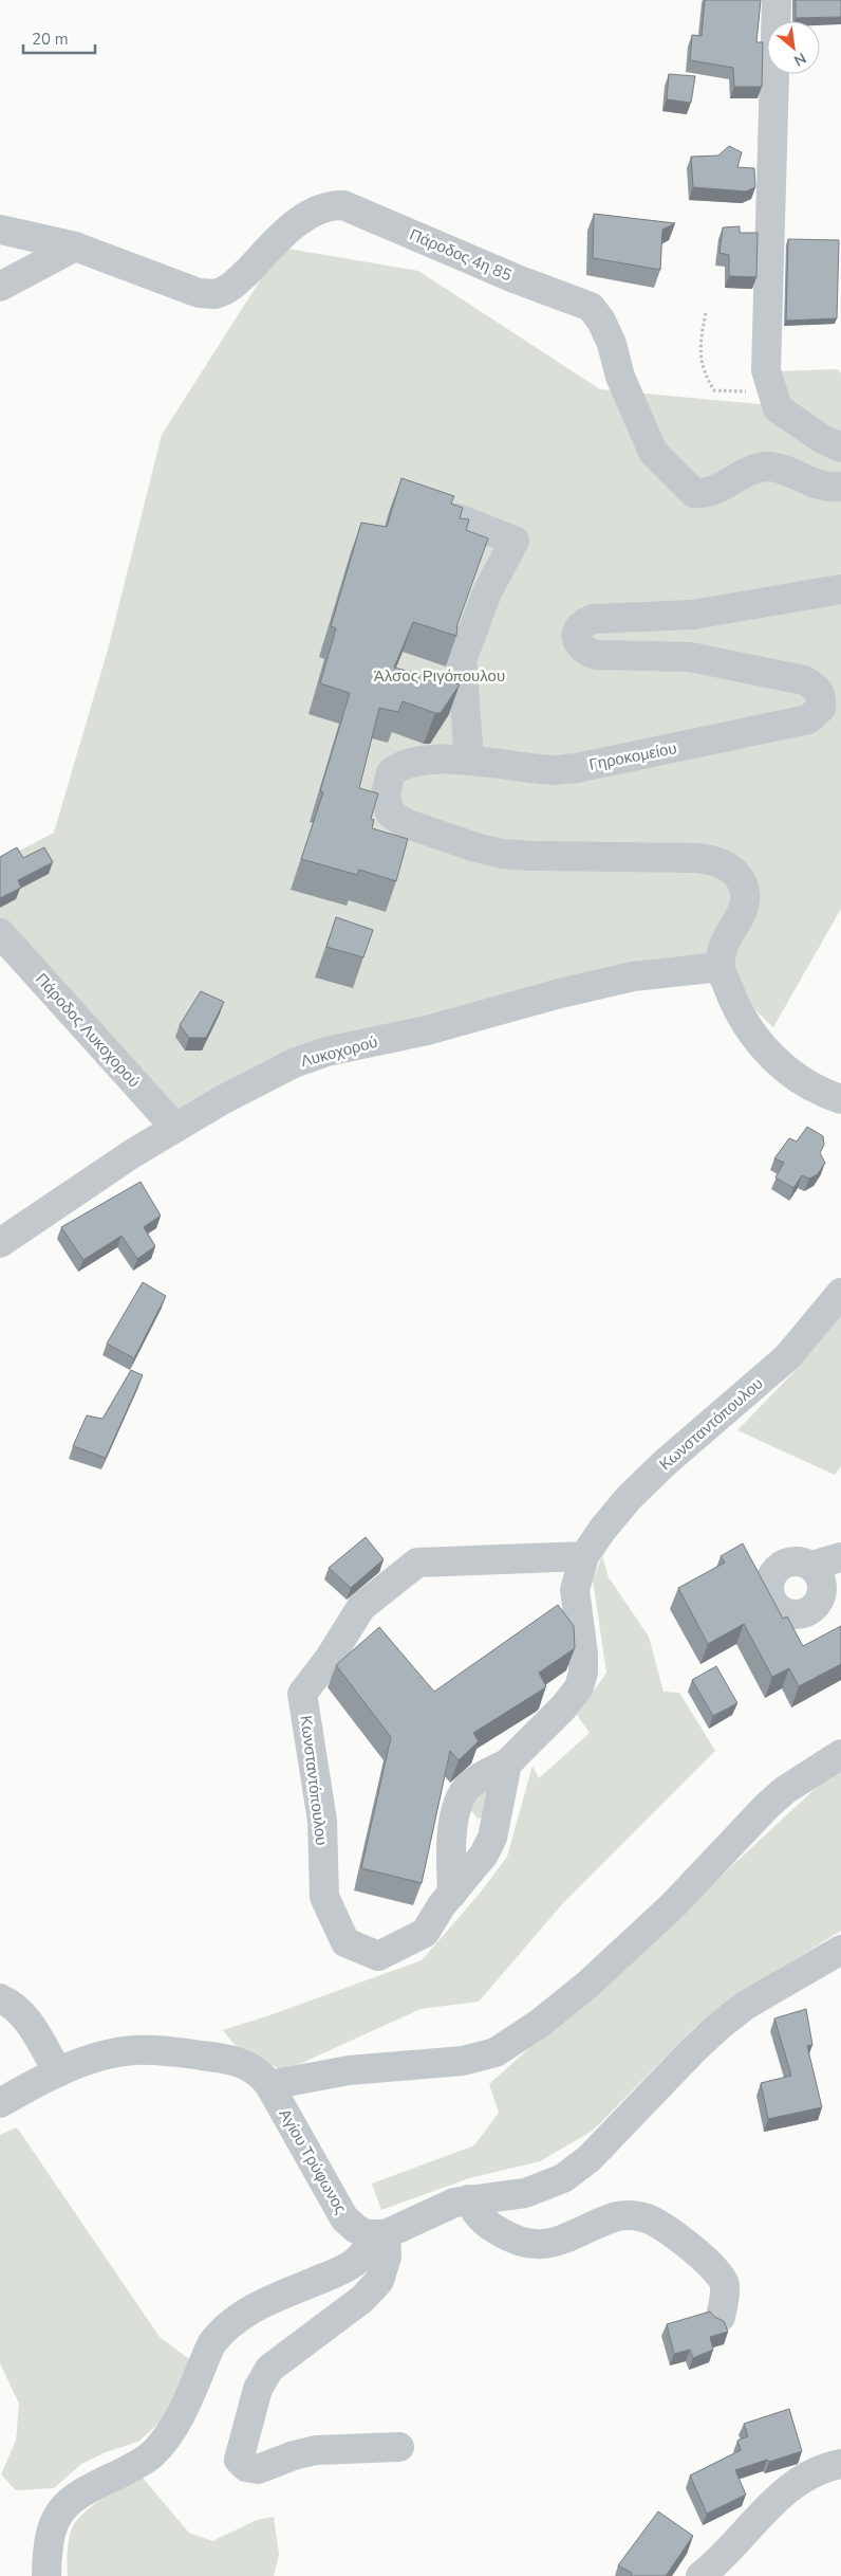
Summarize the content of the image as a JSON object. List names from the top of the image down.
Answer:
{
  "streets": {
    "street": [
      "Πάροδος 4η 85",
      "Γηροκομείου",
      "Πάροδος Λυκοχορού",
      "Λυκοχορού",
      "Κωνσταντόπουλου",
      "Αγίου Τρύφωνος"
    ]
  },
  "crossings": [
    ["Γηροκομείου", "Λυκοχορού"],
    ["Πάροδος Λυκοχορού", "Λυκοχορού"]
  ],
  "parks": ["Άλσος Ριγόπουλου"],
  "scale_bar": "20 m",
  "north": "bottom right"
}
